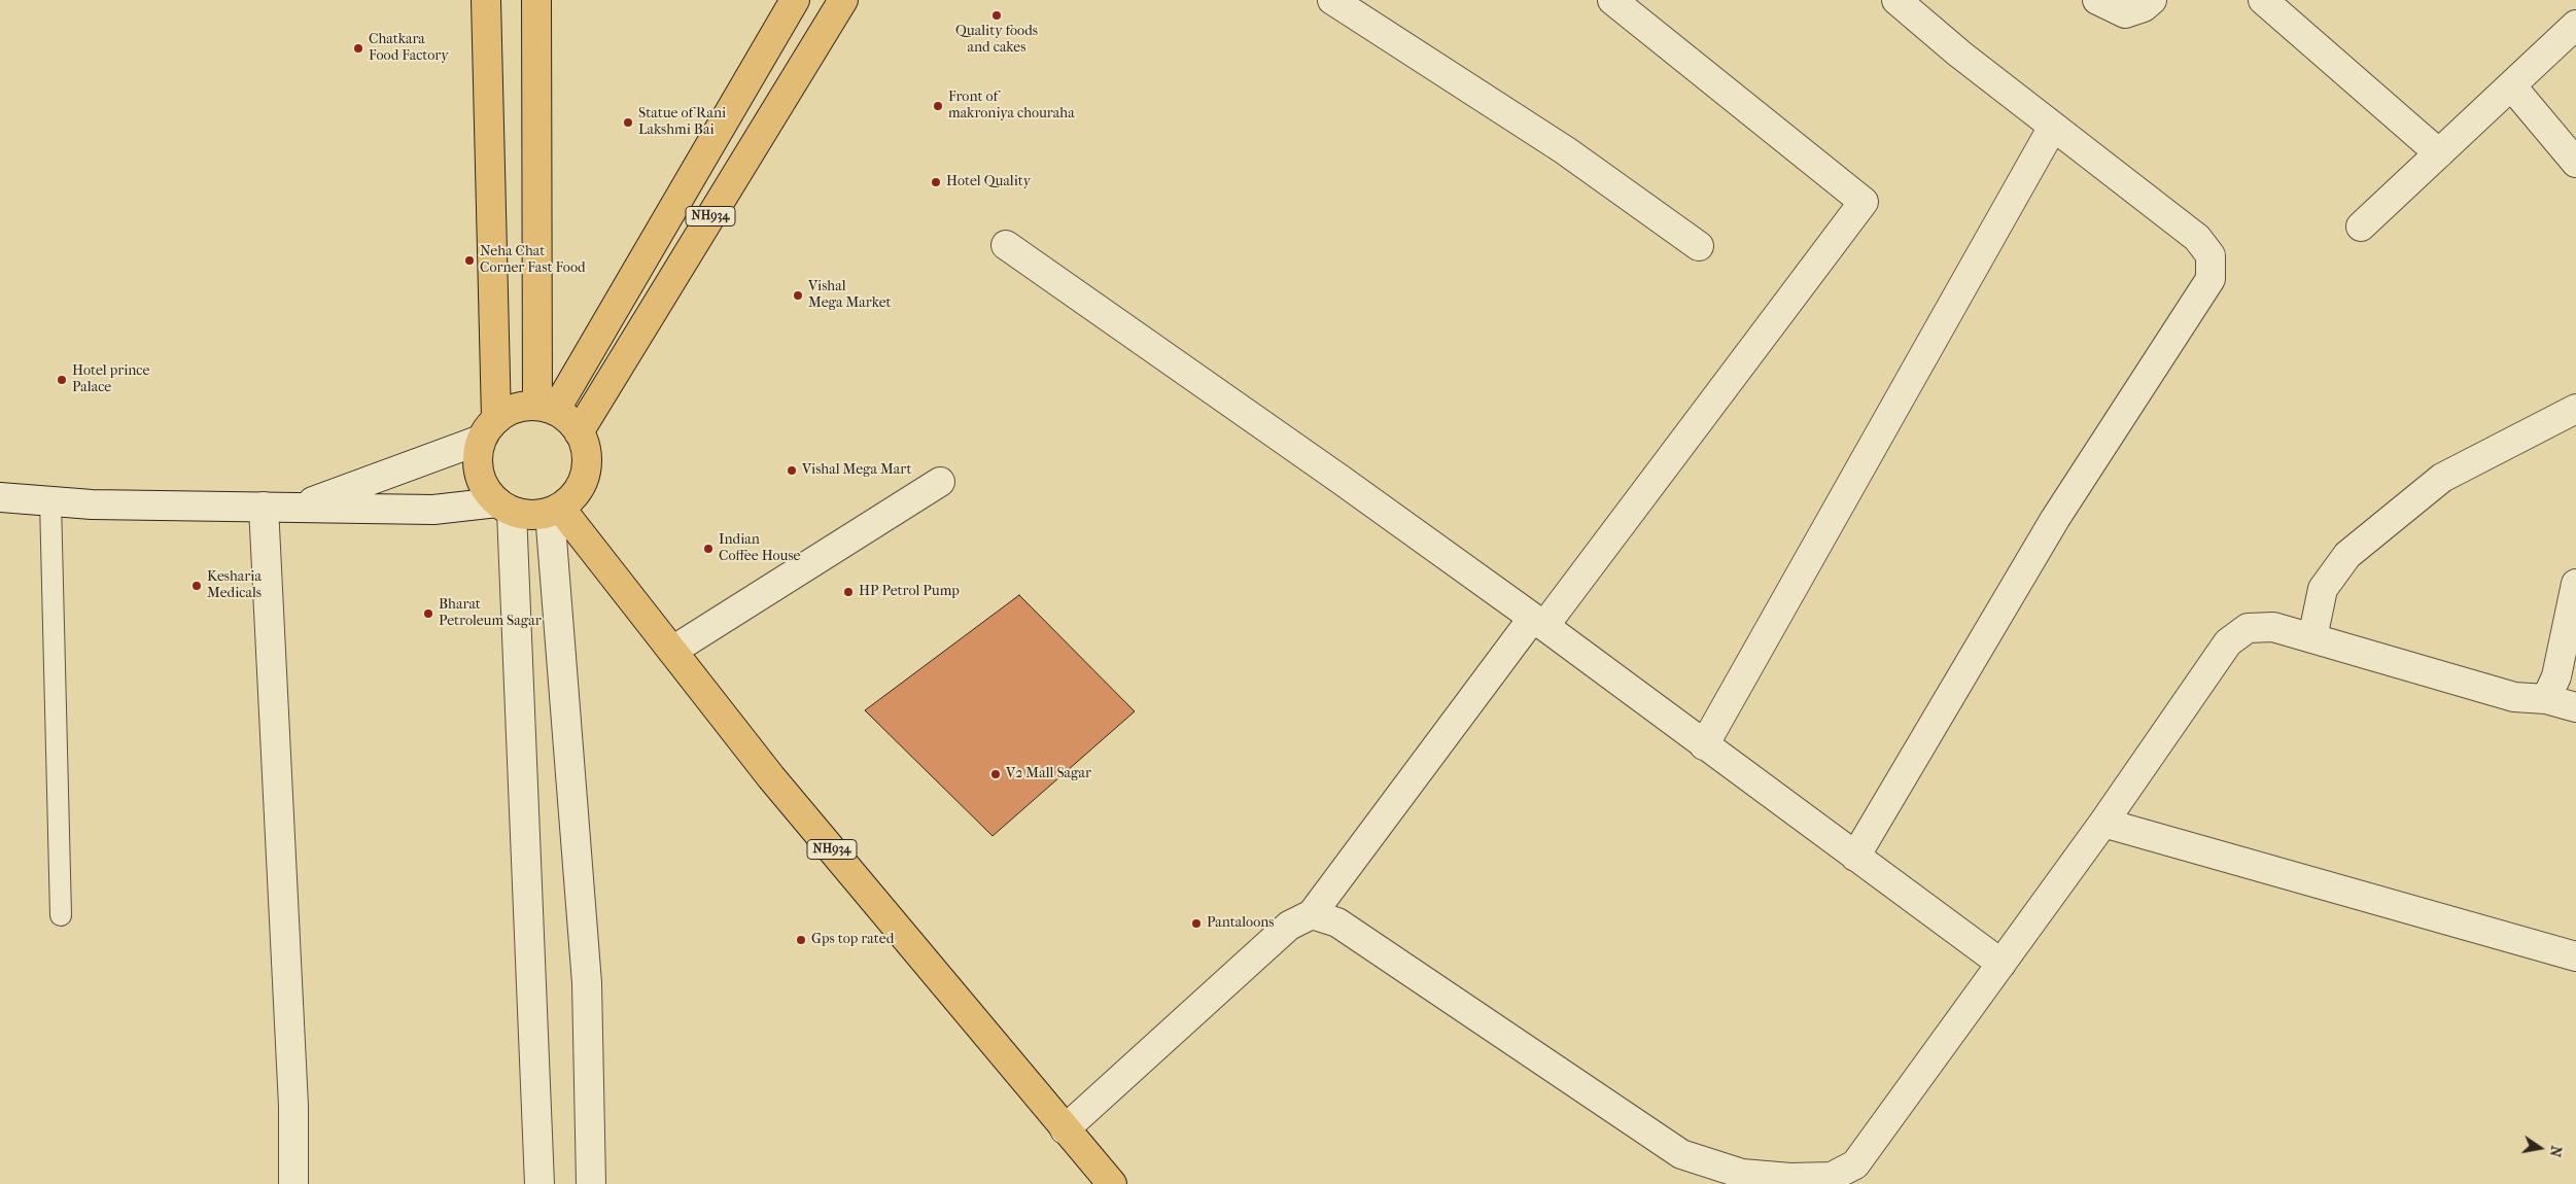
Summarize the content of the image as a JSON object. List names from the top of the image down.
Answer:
{
  "streets": {
    "main road": ["NH934"]
  },
  "places": [
    "Quality foods and cakes",
    "Chatkara Food Factory",
    "Front of makroniya chouraha",
    "Statue of Rani Lakshmi Bai",
    "Hotel Quality",
    "Neha Chat Corner Fast Food",
    "Vishal Mega Market",
    "Hotel prince Palace",
    "Vishal Mega Mart",
    "Indian Coffee House",
    "Kesharia Medicals",
    "HP Petrol Pump",
    "Bharat Petroleum Sagar",
    "V2 Mall Sagar",
    "Pantaloons",
    "Gps top rated"
  ],
  "north": "right"
}
